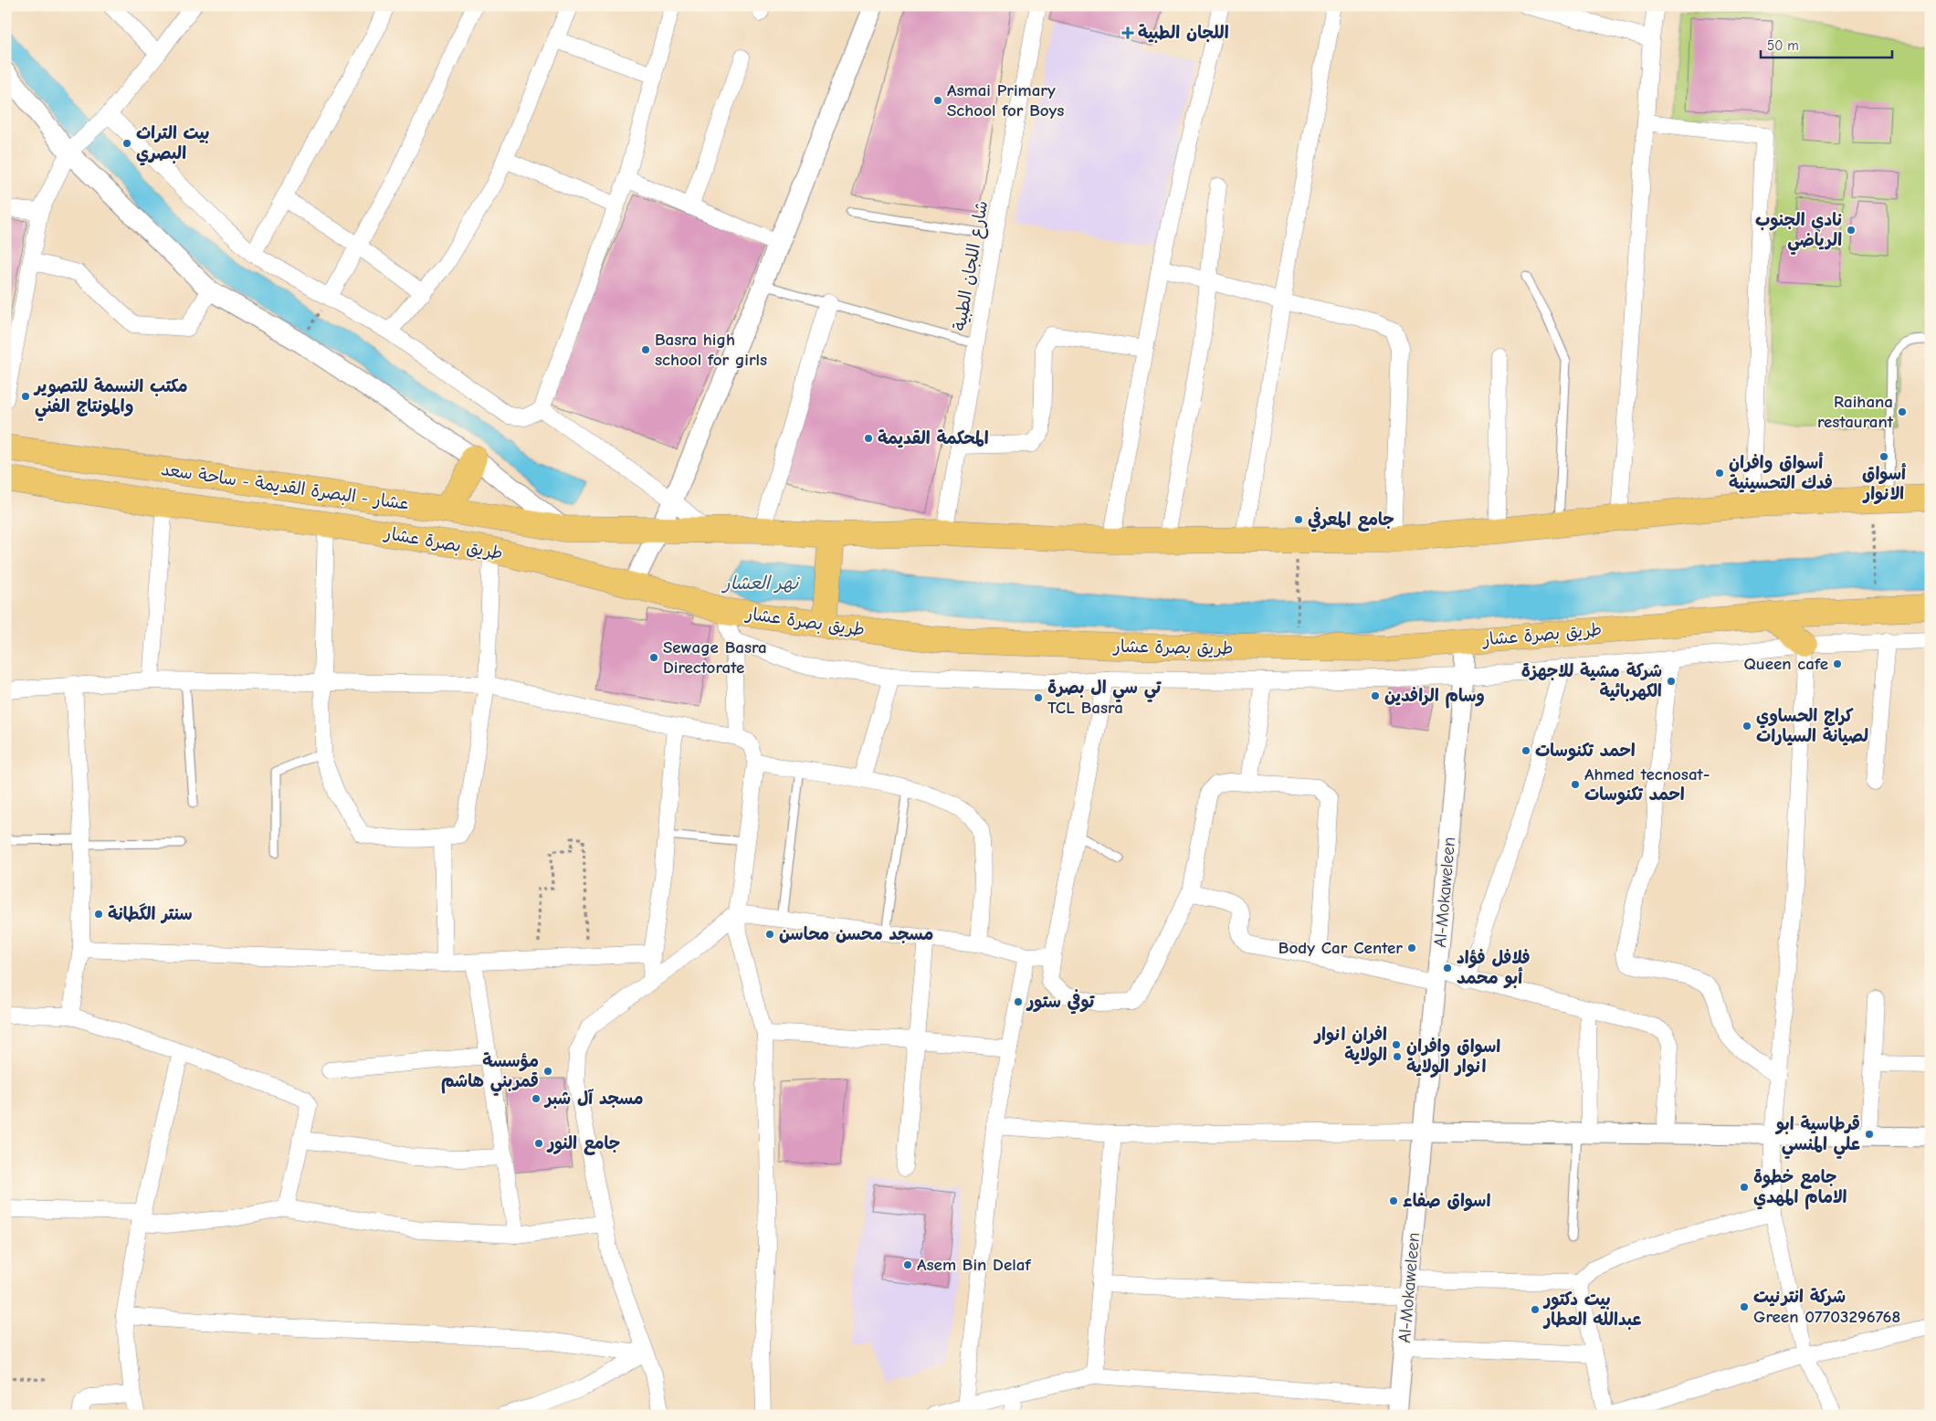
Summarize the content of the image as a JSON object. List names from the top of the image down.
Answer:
{
  "streets": {
    "main road": ["عشار - البصرة القديمة - ساحة سعد", "طريق بصرة عشار"],
    "street": ["شارع اللجان الطبية", "Al-Mokaweleen"]
  },
  "crossings": [
    ["شارع اللجان الطبية", "عشار - البصرة القديمة - ساحة سعد"],
    ["طريق بصرة عشار", "Al-Mokaweleen"]
  ],
  "water": ["نهر العشار"],
  "places": {
    "health": ["اللجان الطبية"],
    "other": [
      "Asmai Primary School for Boys",
      "بيت التراث البصري",
      "نادي الجنوب الرياضي",
      "Basra high school for girls",
      "مكتب النسمة للتصوير والمونتاج الفني",
      "Raihana restaurant",
      "المحكمة القديمة",
      "أسواق الانوار",
      "أسواق وافران فدك التحسينية",
      "جامع المعرفي",
      "Sewage Basra Directorate",
      "Queen cafe",
      "شركة مشية للاجهزة الكهربائية",
      "وسام الرافدين",
      "تي سي ال بصرة TCL Basra",
      "كراج الحساوي لصيانة السيارات",
      "احمد تكنوسات",
      "Ahmed tecnosat- احمد تكنوسات",
      "سنتر الگطانة",
      "مسجد محسن محاسن",
      "Body Car Center",
      "فلافل فؤاد أبو محمد",
      "توفي ستور",
      "افران انوار الولاية",
      "اسواق وافران انوار الولاية",
      "مؤسسة قمربني هاشم",
      "مسجد آل شبر",
      "قرطاسية ابو علي المنسي",
      "جامع النور",
      "جامع خطوة الامام المهدي",
      "اسواق صفاء",
      "Asem Bin Delaf",
      "شركة انترنيت Green 07703296768",
      "بيت دكتور عبدالله العطار"
    ]
  },
  "scale_bar": "50 m"
}
